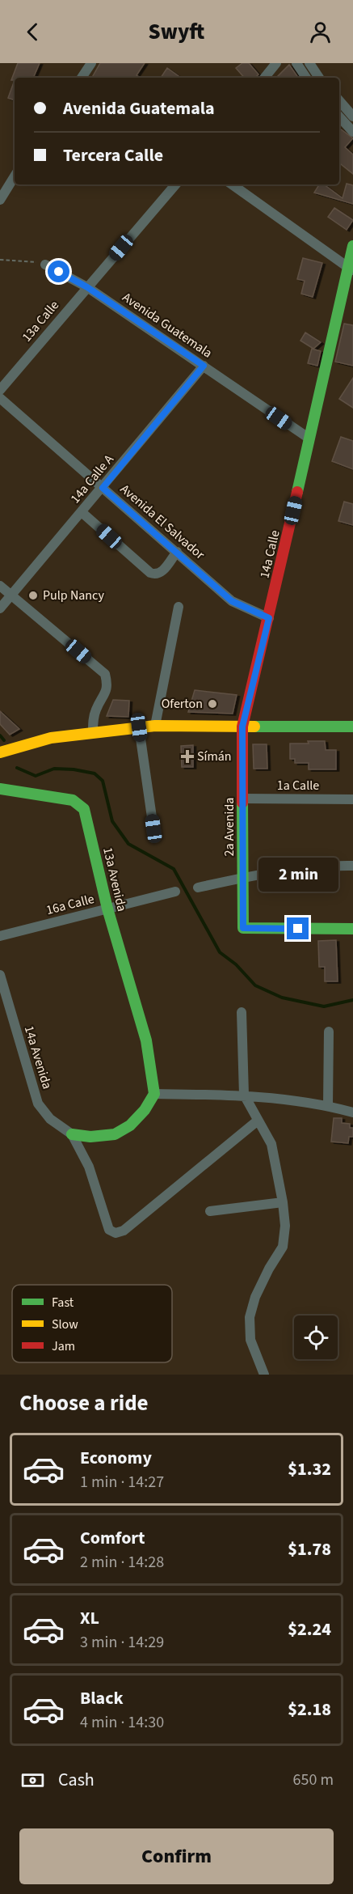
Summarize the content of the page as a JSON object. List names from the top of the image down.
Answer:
{
  "streets": {
    "street": [
      "13a Calle",
      "Avenida Guatemala",
      "14a Calle A",
      "Avenida El Salvador",
      "14a Calle",
      "1a Calle",
      "2a Avenida",
      "13a Avenida",
      "16a Calle",
      "14a Avenida"
    ]
  },
  "crossings": [
    ["13a Calle", "Avenida Guatemala"],
    ["Avenida Guatemala", "14a Calle A"],
    ["Avenida Guatemala", "14a Calle"],
    ["14a Calle A", "Avenida El Salvador"],
    ["Avenida El Salvador", "14a Calle"],
    ["14a Calle", "2a Avenida"],
    ["1a Calle", "2a Avenida"],
    ["13a Avenida", "16a Calle"]
  ],
  "places": {
    "other": ["Pulp Nancy", "Oferton"],
    "health": ["Símán"]
  },
  "legend": ["Fast", "Slow", "Jam"],
  "page": {
    "header": "Swyft",
    "banner": ["Avenida Guatemala", "Tercera Calle"],
    "bubble": "2 min",
    "heading": "Choose a ride",
    "list": [
      {
        "name": "Economy",
        "note": "1 min · 14:27",
        "value": "$1.32"
      },
      {
        "name": "Comfort",
        "note": "2 min · 14:28",
        "value": "$1.78"
      },
      {
        "name": "XL",
        "note": "3 min · 14:29",
        "value": "$2.24"
      },
      {
        "name": "Black",
        "note": "4 min · 14:30",
        "value": "$2.18"
      }
    ],
    "pay": ["Cash", "650 m"],
    "buttons": "Confirm"
  }
}
